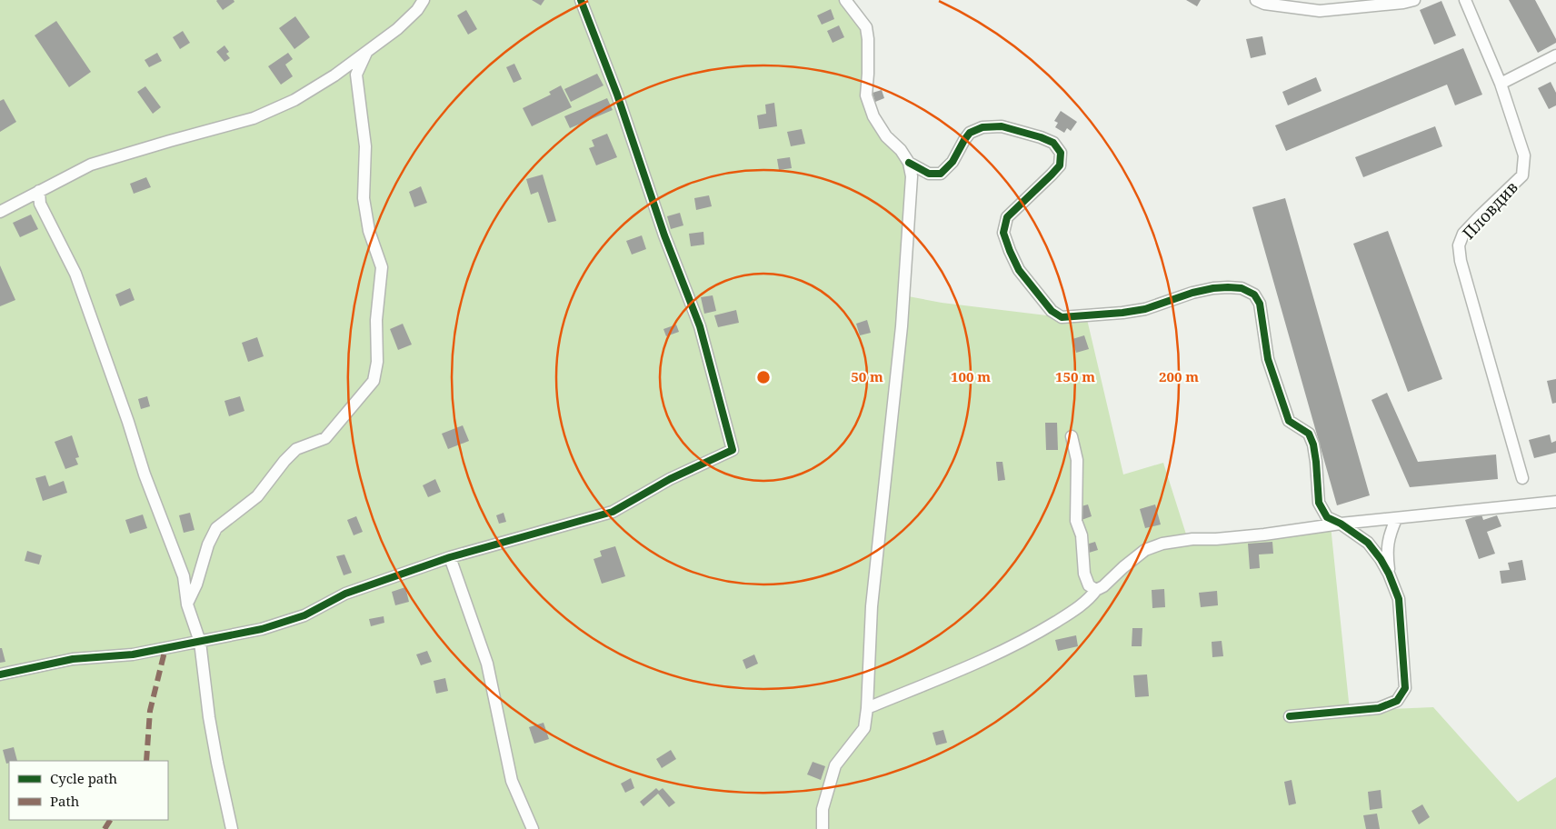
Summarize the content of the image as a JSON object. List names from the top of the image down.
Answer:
{
  "streets": {
    "street": ["Пловдив"]
  },
  "legend": ["Cycle path", "Path"],
  "rings": [
    "50 m",
    "100 m",
    "150 m",
    "200 m"
  ]
}
